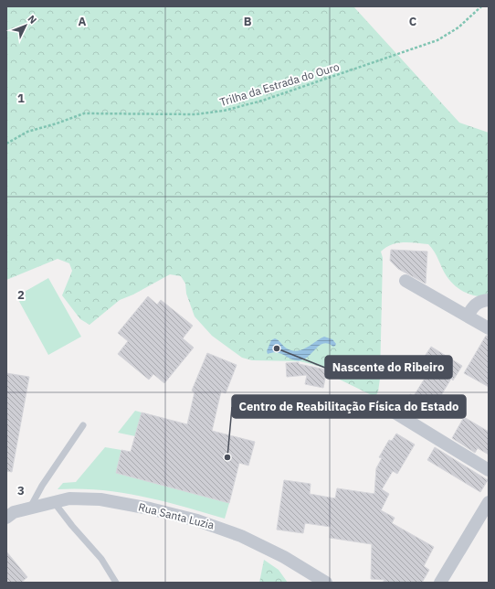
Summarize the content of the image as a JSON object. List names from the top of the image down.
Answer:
{
  "streets": {
    "street": ["Rua Santa Luzia"],
    "path": ["Trilha da Estrada do Ouro"]
  },
  "places": ["Nascente do Ribeiro", "Centro de Reabilitação Física do Estado"],
  "north": "top right",
  "grid": {
    "columns": ["A", "B", "C"],
    "rows": ["1", "2", "3"]
  }
}
